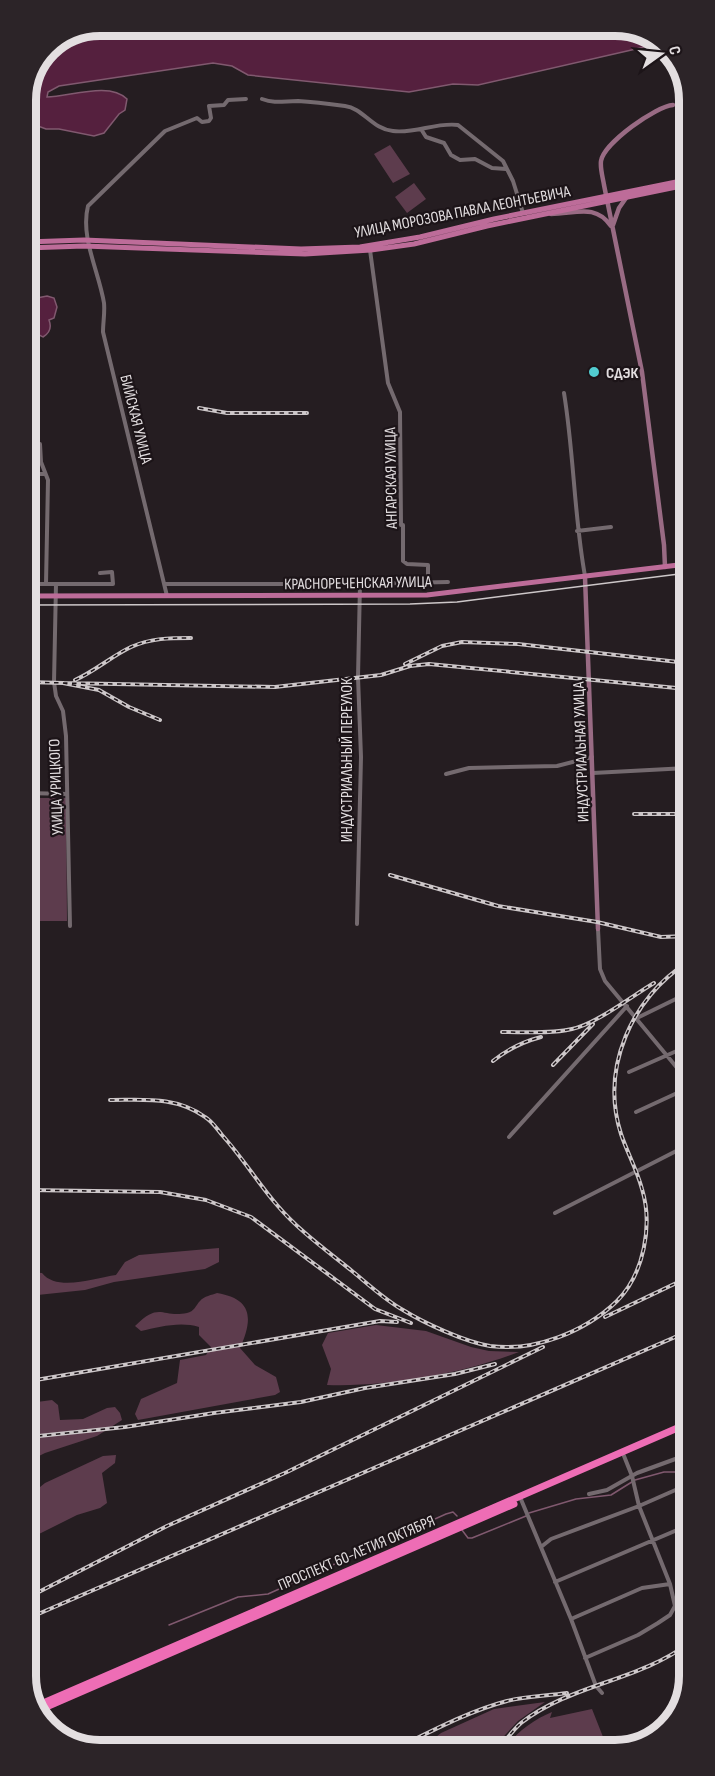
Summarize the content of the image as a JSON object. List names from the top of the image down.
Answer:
{
  "streets": {
    "highway": ["ПРОСПЕКТ 60-ЛЕТИЯ ОКТЯБРЯ"],
    "main road": ["УЛИЦА МОРОЗОВА ПАВЛА ЛЕОНТЬЕВИЧА", "КРАСНОРЕЧЕНСКАЯ УЛИЦА", "ИНДУСТРИАЛЬНАЯ УЛИЦА"],
    "street": [
      "БИЙСКАЯ УЛИЦА",
      "АНГАРСКАЯ УЛИЦА",
      "ИНДУСТРИАЛЬНЫЙ ПЕРЕУЛОК",
      "УЛИЦА УРИЦКОГО"
    ]
  },
  "crossings": [
    ["УЛИЦА МОРОЗОВА ПАВЛА ЛЕОНТЬЕВИЧА", "БИЙСКАЯ УЛИЦА"],
    ["УЛИЦА МОРОЗОВА ПАВЛА ЛЕОНТЬЕВИЧА", "АНГАРСКАЯ УЛИЦА"],
    ["БИЙСКАЯ УЛИЦА", "КРАСНОРЕЧЕНСКАЯ УЛИЦА"],
    ["КРАСНОРЕЧЕНСКАЯ УЛИЦА", "ИНДУСТРИАЛЬНАЯ УЛИЦА"],
    ["КРАСНОРЕЧЕНСКАЯ УЛИЦА", "ИНДУСТРИАЛЬНЫЙ ПЕРЕУЛОК"],
    ["КРАСНОРЕЧЕНСКАЯ УЛИЦА", "УЛИЦА УРИЦКОГО"]
  ],
  "places": ["СДЭК"],
  "north": "right"
}
